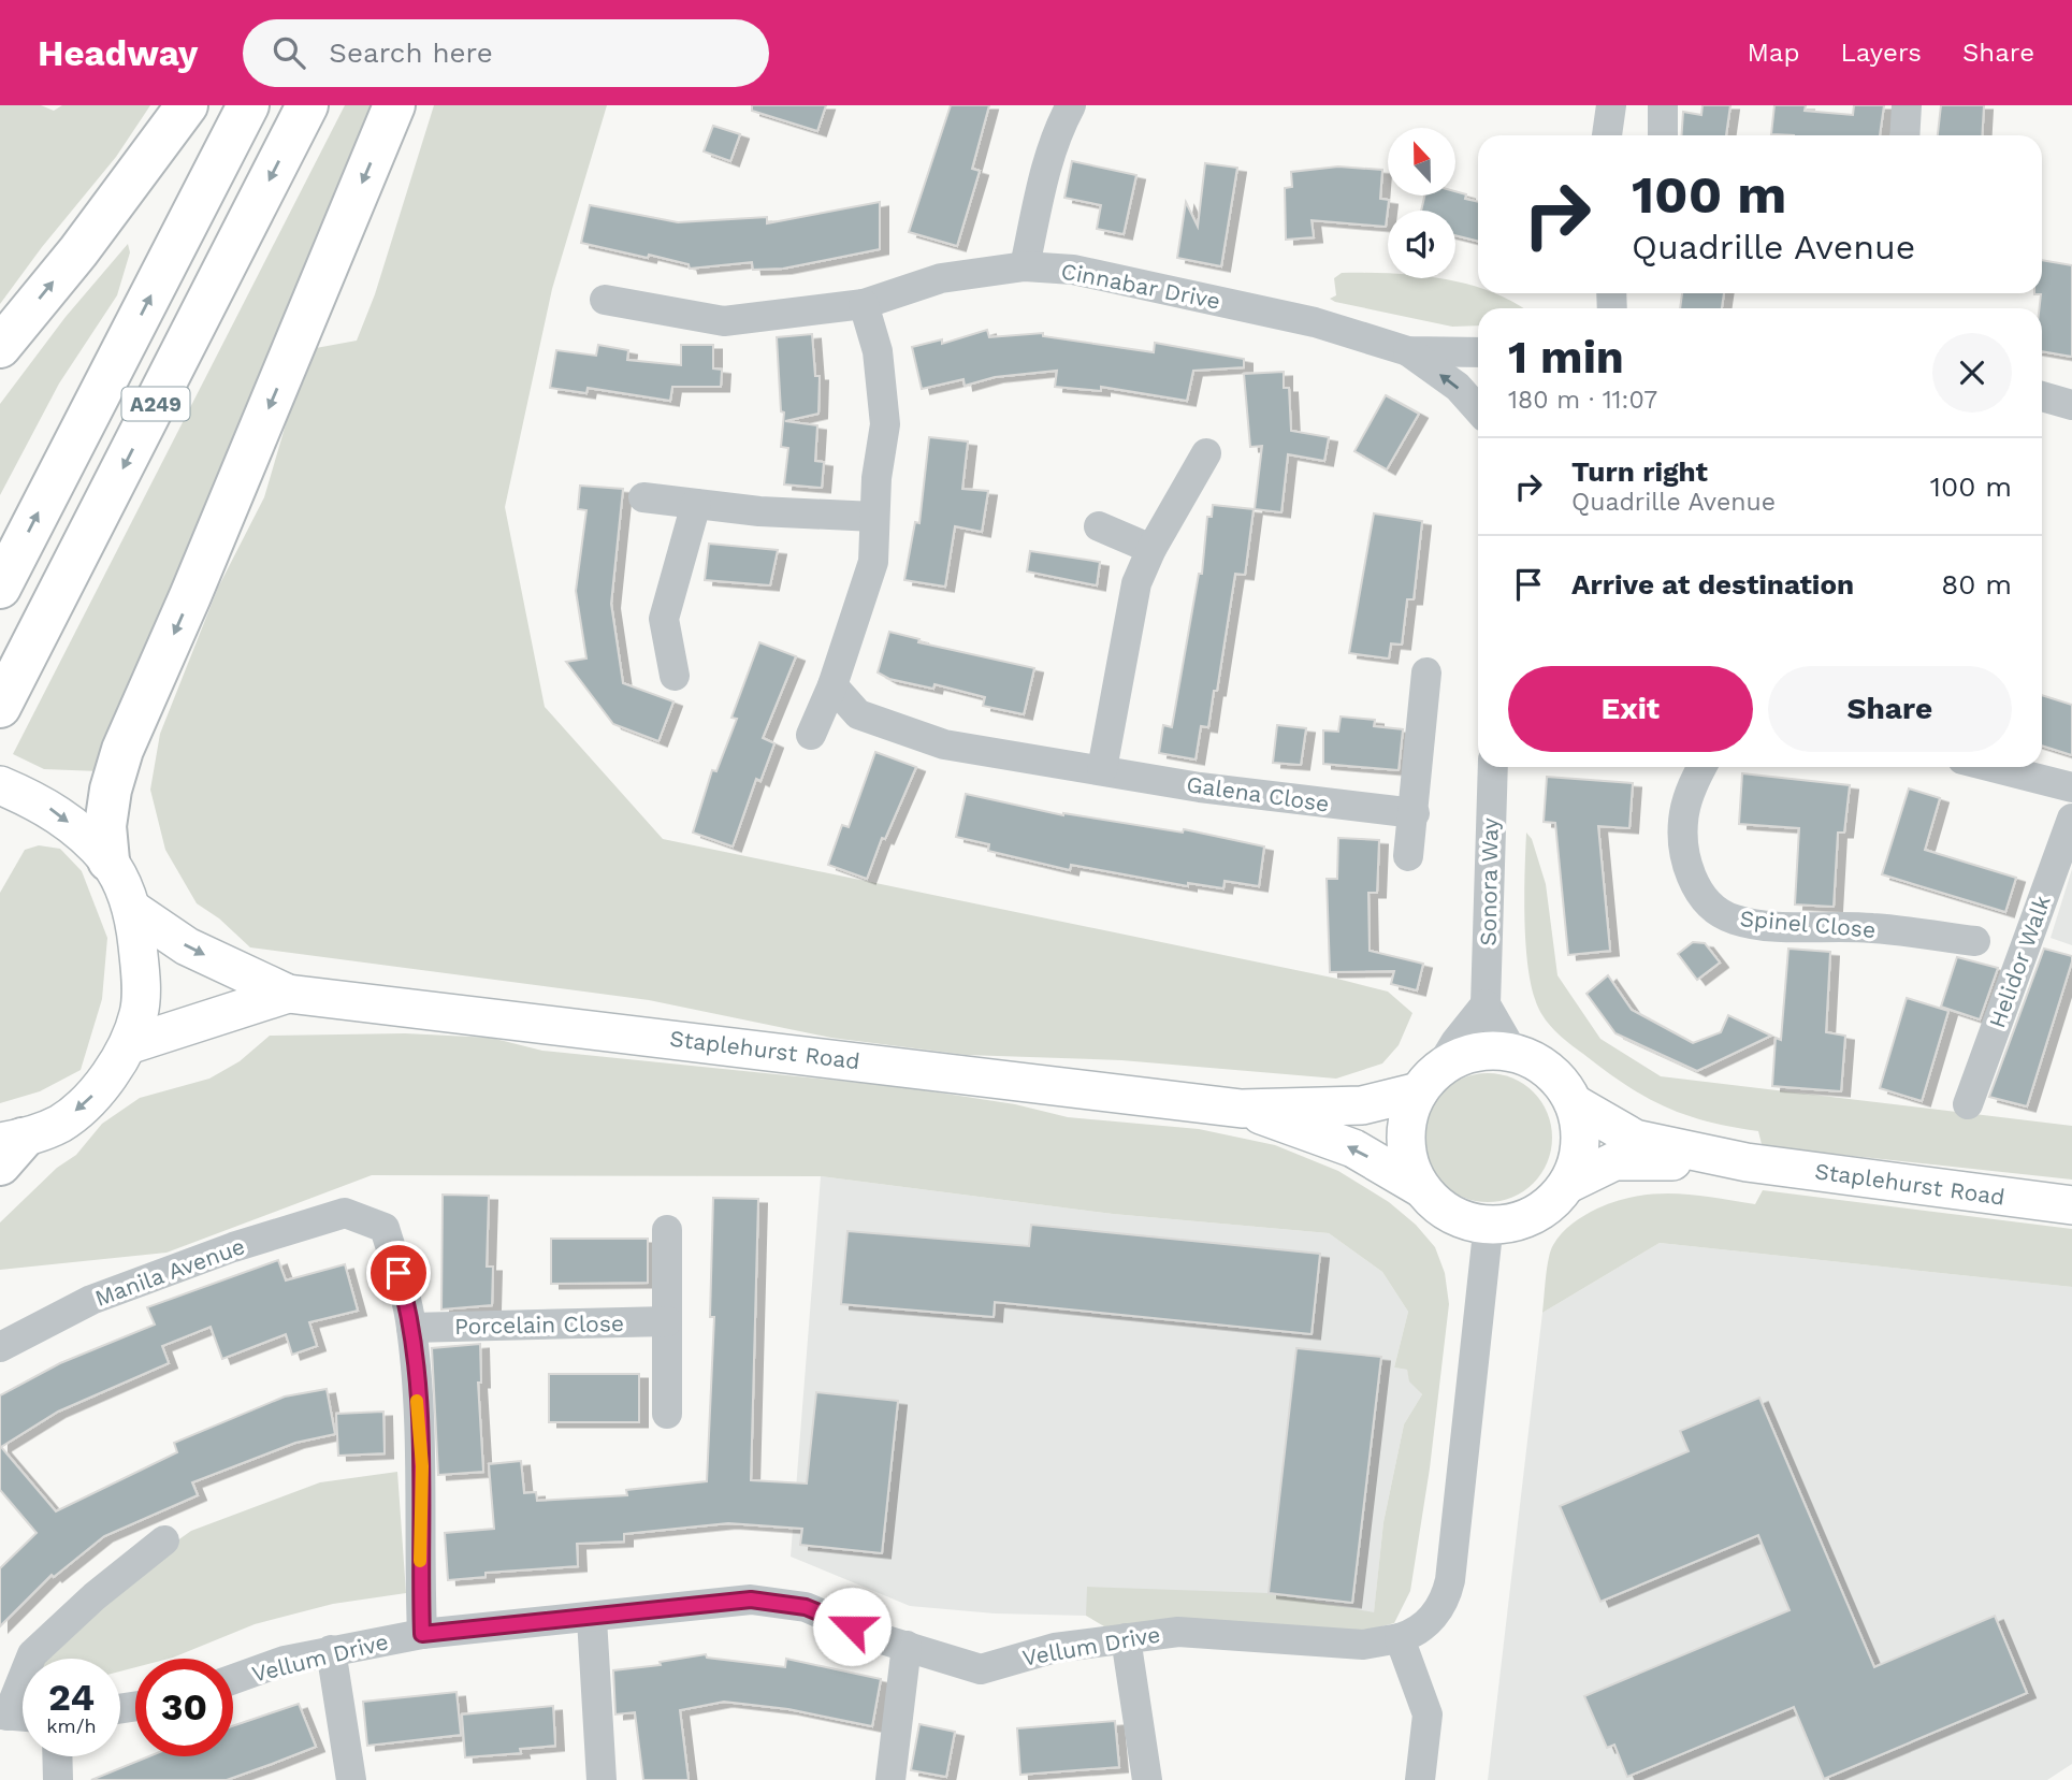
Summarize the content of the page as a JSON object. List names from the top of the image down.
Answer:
{
  "streets": {
    "highway": ["A249"],
    "main road": ["Staplehurst Road"],
    "street": [
      "Cinnabar Drive",
      "Galena Close",
      "Sonora Way",
      "Spinel Close",
      "Helidor Walk",
      "Manila Avenue",
      "Porcelain Close",
      "Vellum Drive"
    ]
  },
  "crossings": [
    ["Sonora Way", "Staplehurst Road"],
    ["Sonora Way", "Vellum Drive"],
    ["Staplehurst Road", "Vellum Drive"],
    ["Manila Avenue", "Porcelain Close"]
  ],
  "north": "top",
  "page": {
    "header": "Headway",
    "search": "Search here",
    "nav": ["Map", "Layers", "Share"],
    "turn": ["100 m", "Quadrille Avenue"],
    "heading": ["1 min", "180 m · 11:07"],
    "list": [
      {
        "name": "Turn right",
        "note": "Quadrille Avenue",
        "value": "100 m"
      },
      {
        "name": "Arrive at destination",
        "value": "80 m"
      }
    ],
    "buttons": ["Exit", "Share"],
    "speed": "24 km/h",
    "limit": "30"
  }
}
